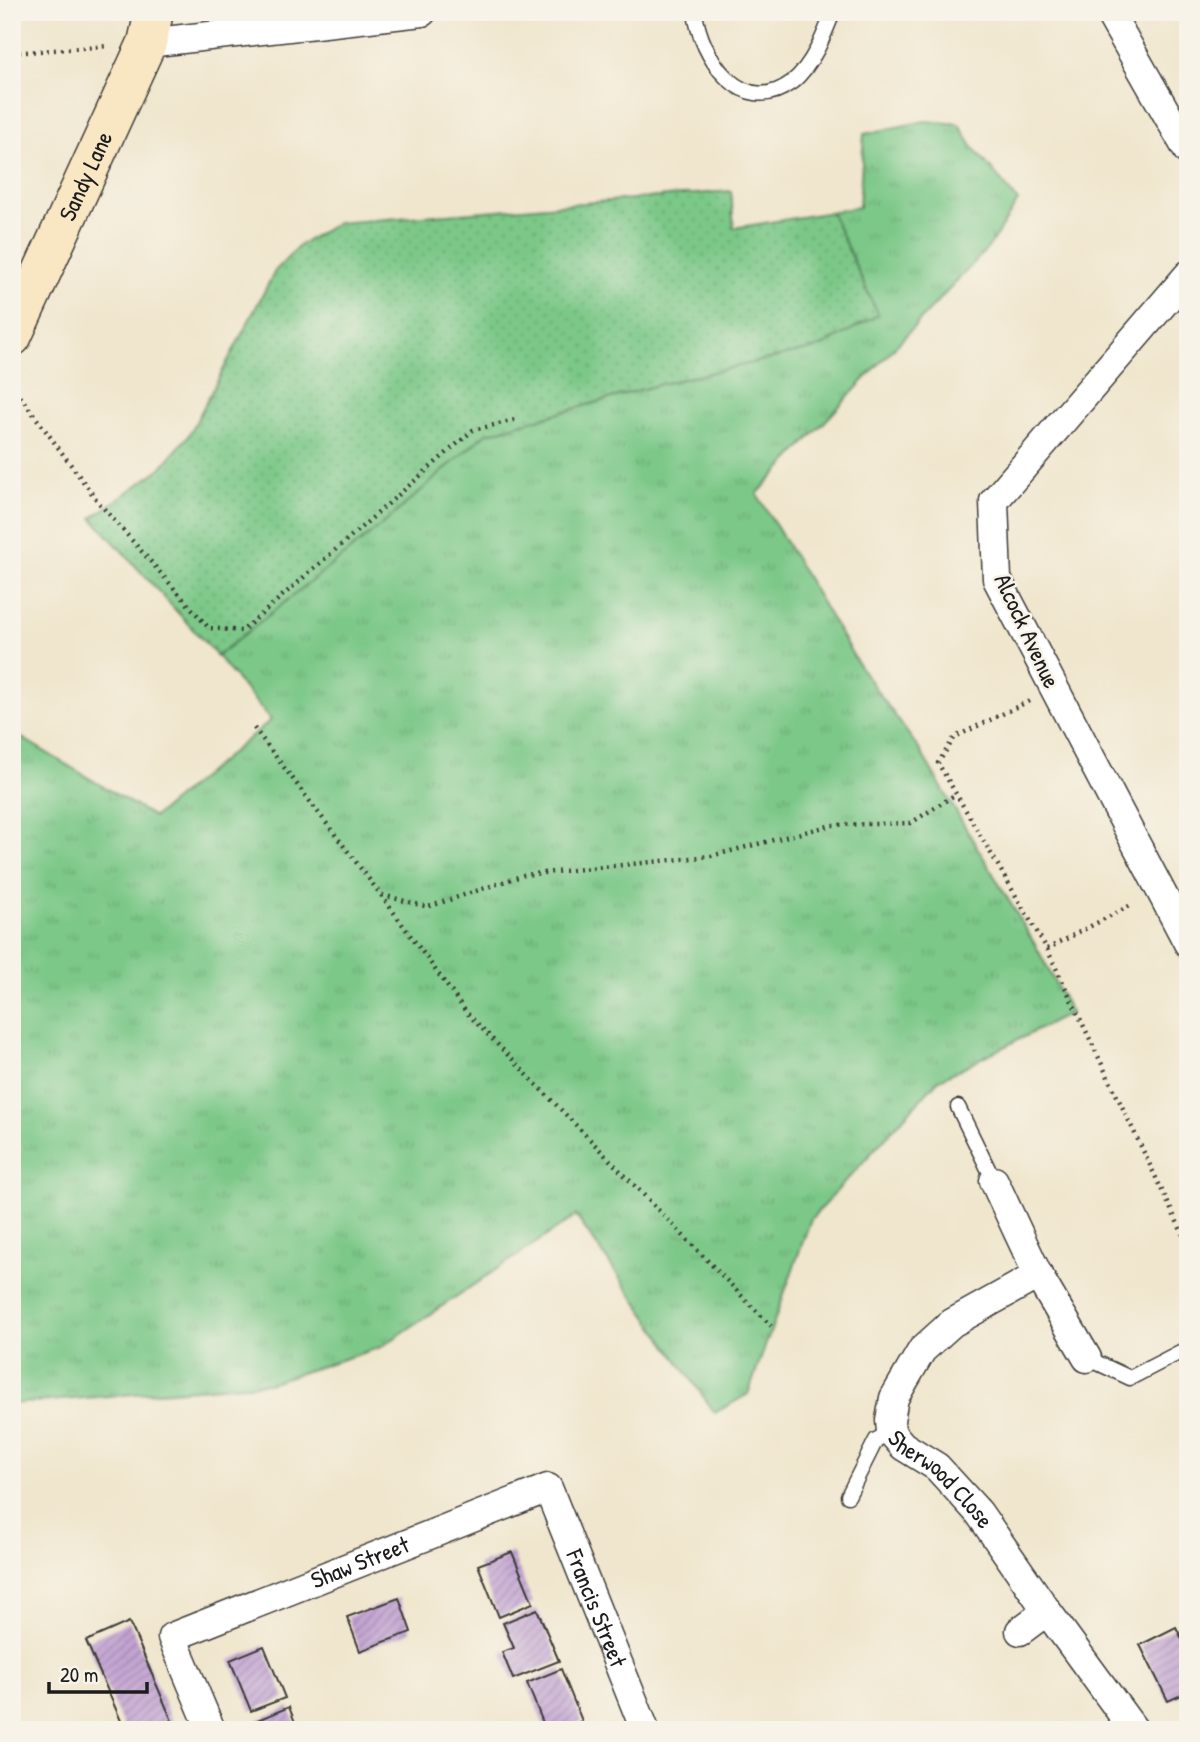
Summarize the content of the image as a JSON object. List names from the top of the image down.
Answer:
{
  "streets": {
    "street": [
      "Sandy Lane",
      "Alcock Avenue",
      "Sherwood Close",
      "Shaw Street",
      "Francis Street"
    ]
  },
  "crossings": [
    ["Shaw Street", "Francis Street"]
  ],
  "scale_bar": "20 m"
}
